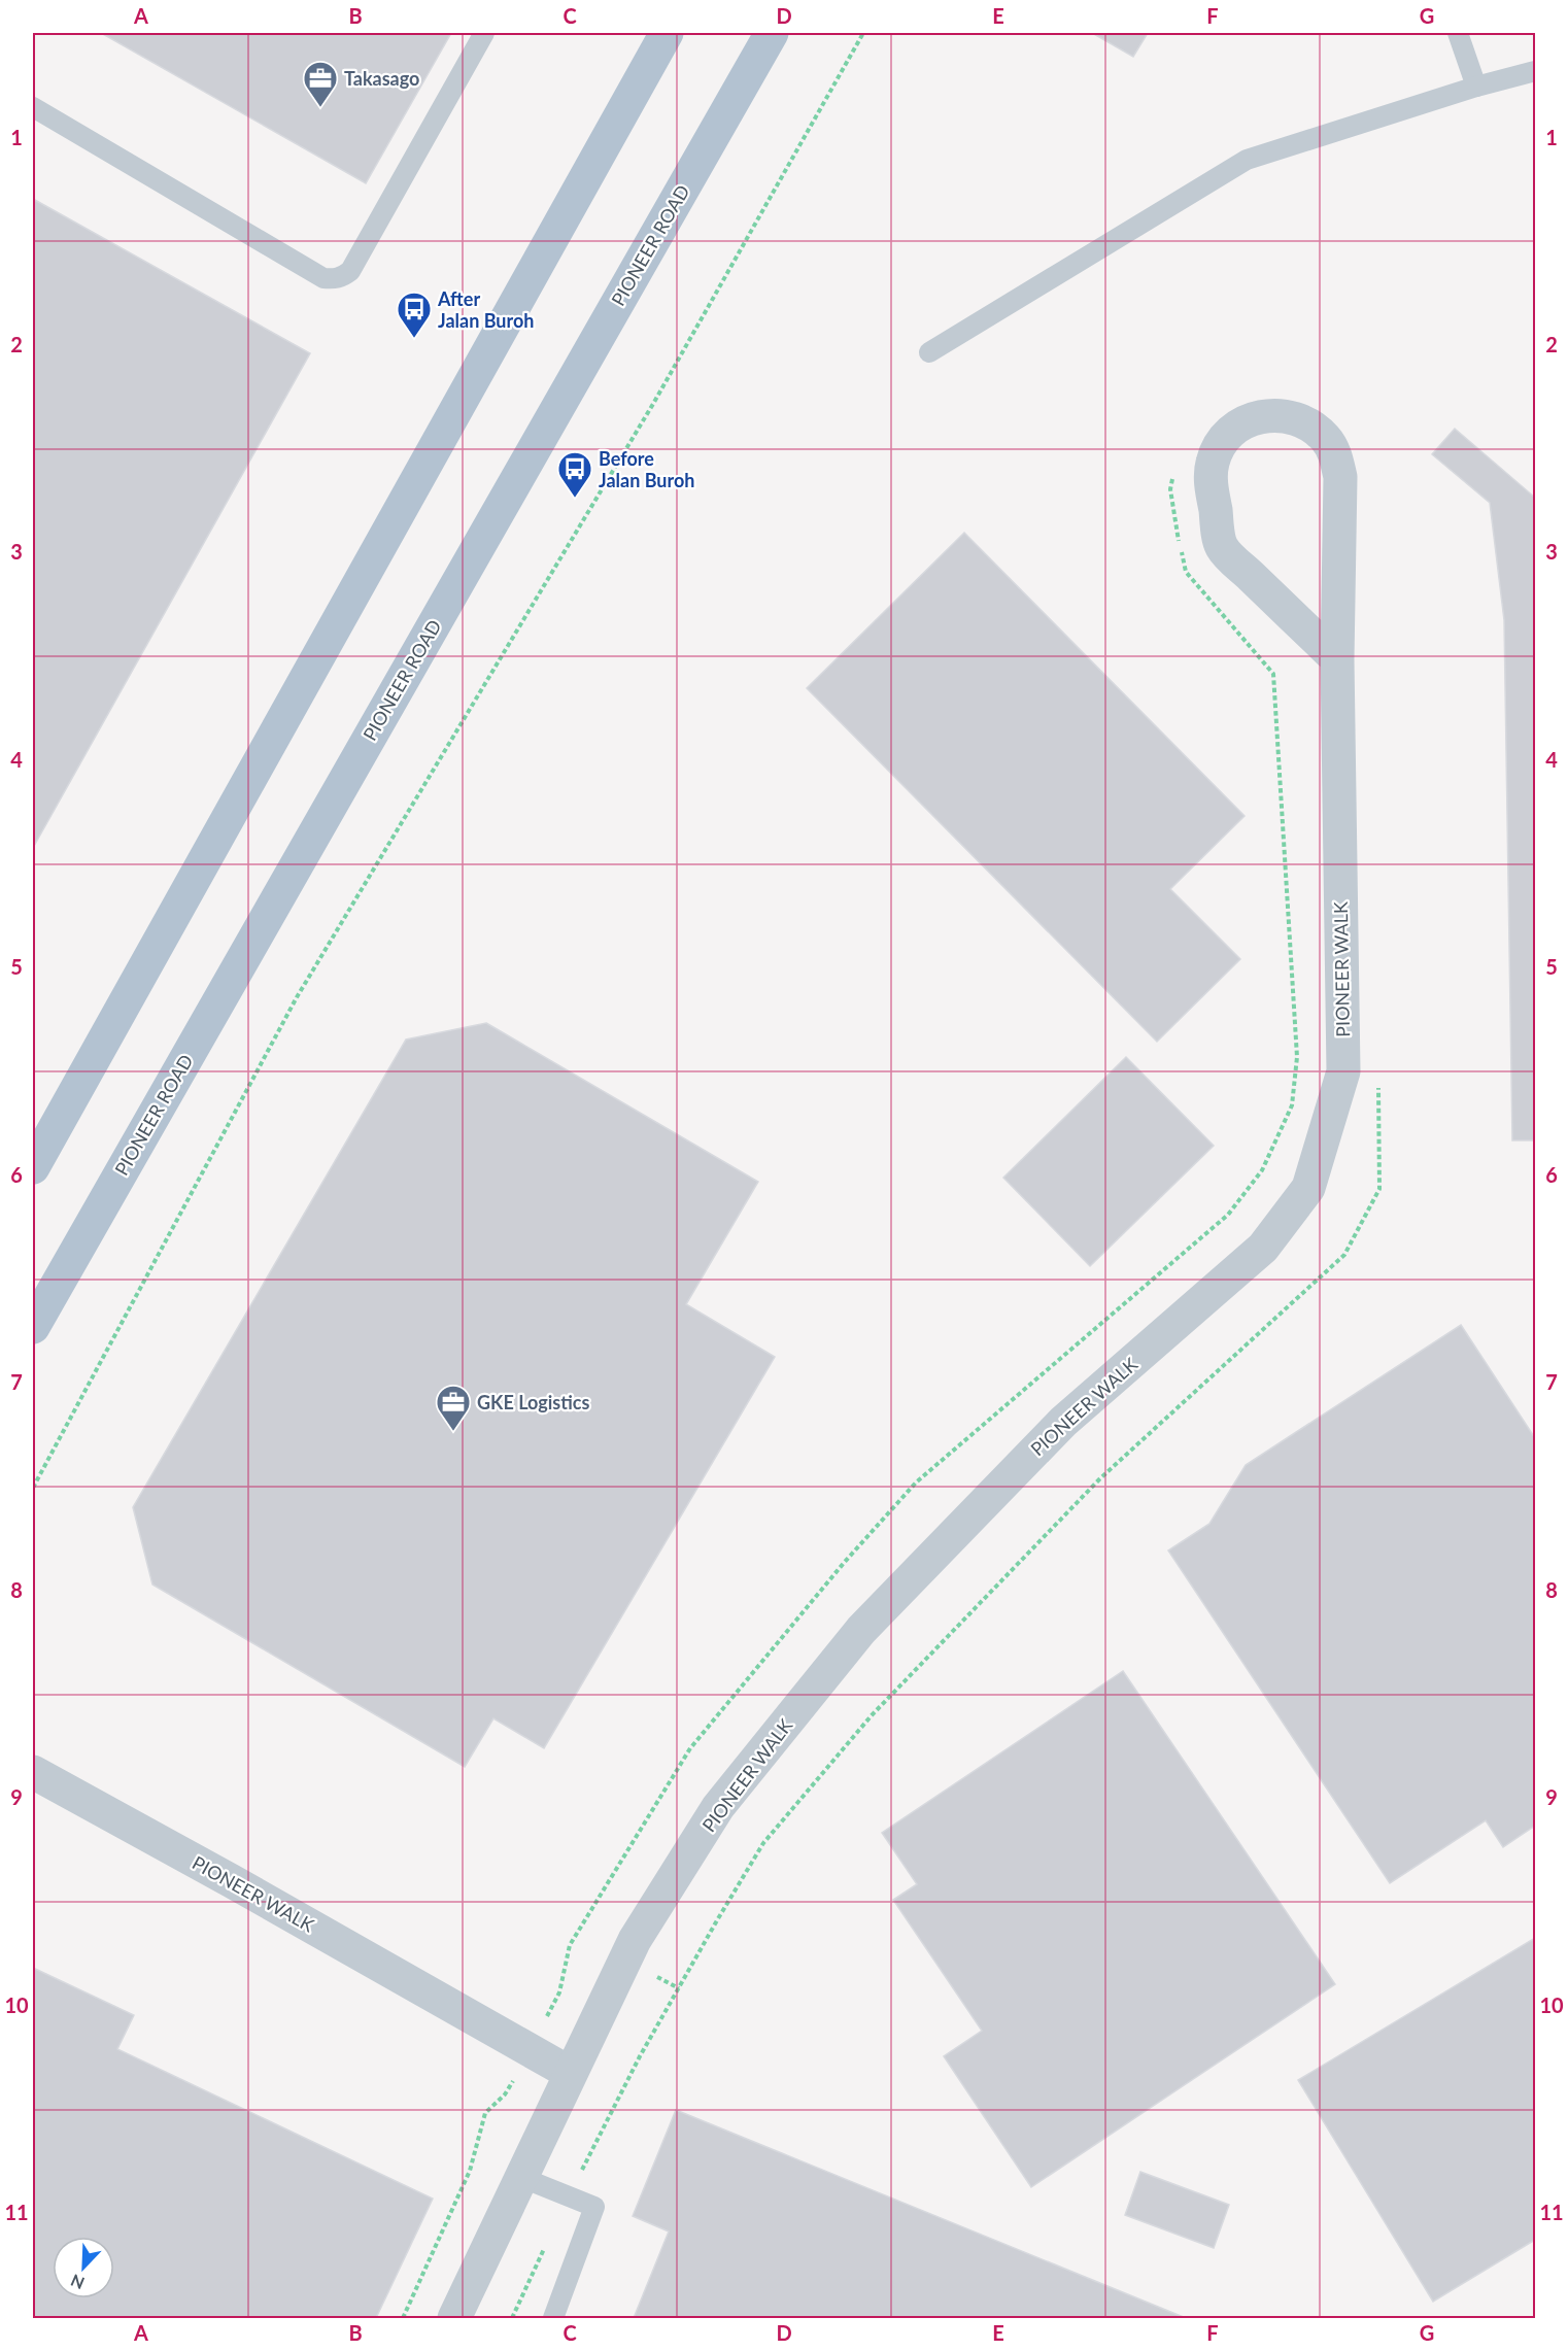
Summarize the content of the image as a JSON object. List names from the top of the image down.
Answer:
{
  "streets": {
    "main road": ["PIONEER ROAD"],
    "street": ["PIONEER WALK"]
  },
  "places": {
    "office": ["Takasago", "GKE Logistics"],
    "bus stop": ["After Jalan Buroh", "Before Jalan Buroh"]
  },
  "north": "bottom left",
  "grid": {
    "columns": [
      "A",
      "B",
      "C",
      "D",
      "E",
      "F",
      "G"
    ],
    "rows": [
      "1",
      "2",
      "3",
      "4",
      "5",
      "6",
      "7",
      "8",
      "9",
      "10",
      "11"
    ]
  }
}
